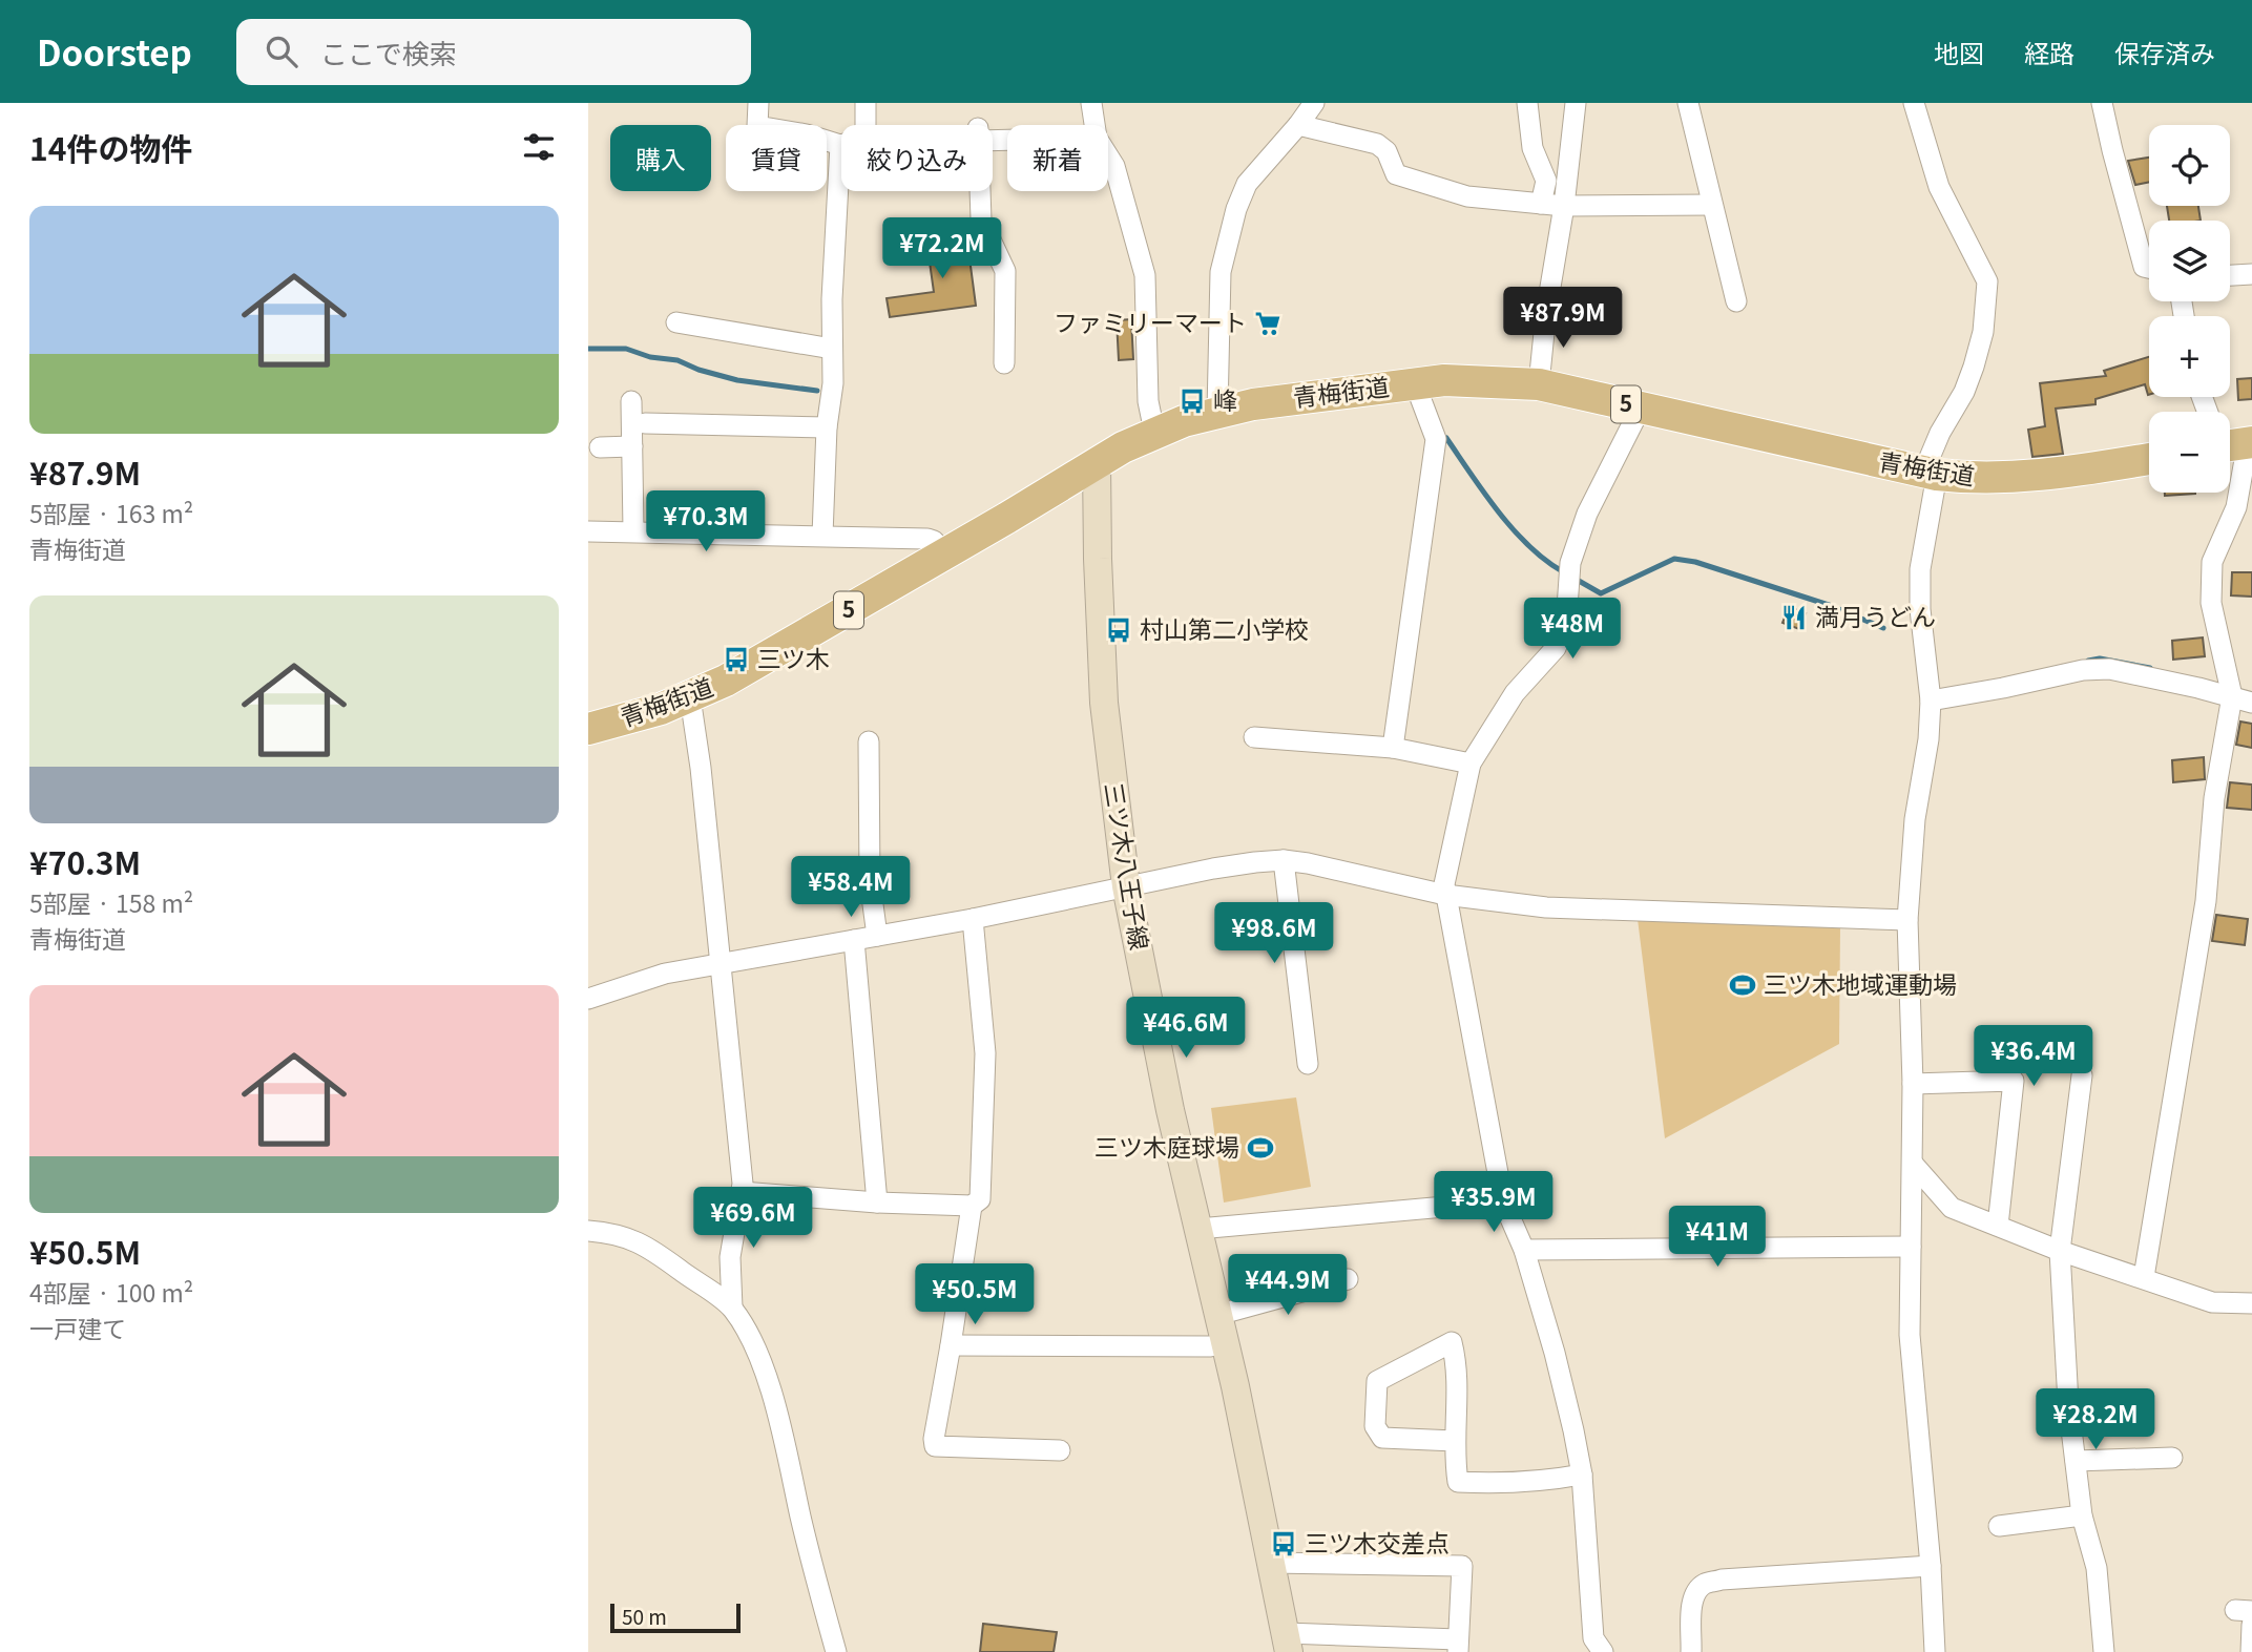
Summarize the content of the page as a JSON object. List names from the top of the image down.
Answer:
{
  "streets": {
    "main road": ["青梅街道", "5", "三ツ木八王子線"]
  },
  "crossings": [
    ["青梅街道", "三ツ木八王子線"]
  ],
  "places": {
    "supermarket": ["ファミリーマート"],
    "bus stop": [
      "峰",
      "村山第二小学校",
      "三ツ木",
      "三ツ木交差点"
    ],
    "restaurant": ["満月うどん"],
    "sports": ["三ツ木地域運動場", "三ツ木庭球場"]
  },
  "scale_bar": "50 m",
  "page": {
    "header": "Doorstep",
    "search": "ここで検索",
    "nav": ["地図", "経路", "保存済み"],
    "heading": "14件の物件",
    "map_buttons": ["+", "−"],
    "chip": [
      "購入",
      "賃貸",
      "絞り込み",
      "新着"
    ],
    "list": [
      {
        "name": "¥87.9M",
        "note": "5部屋 · 163 m² · 青梅街道"
      },
      {
        "name": "¥70.3M",
        "note": "5部屋 · 158 m² · 青梅街道"
      },
      {
        "name": "¥50.5M",
        "note": "4部屋 · 100 m² · 一戸建て"
      }
    ],
    "price": [
      "¥72.2M",
      "¥87.9M",
      "¥70.3M",
      "¥48M",
      "¥58.4M",
      "¥98.6M",
      "¥46.6M",
      "¥36.4M",
      "¥35.9M",
      "¥69.6M",
      "¥41M",
      "¥44.9M",
      "¥50.5M",
      "¥28.2M"
    ],
    "scale": "50 m"
  }
}
